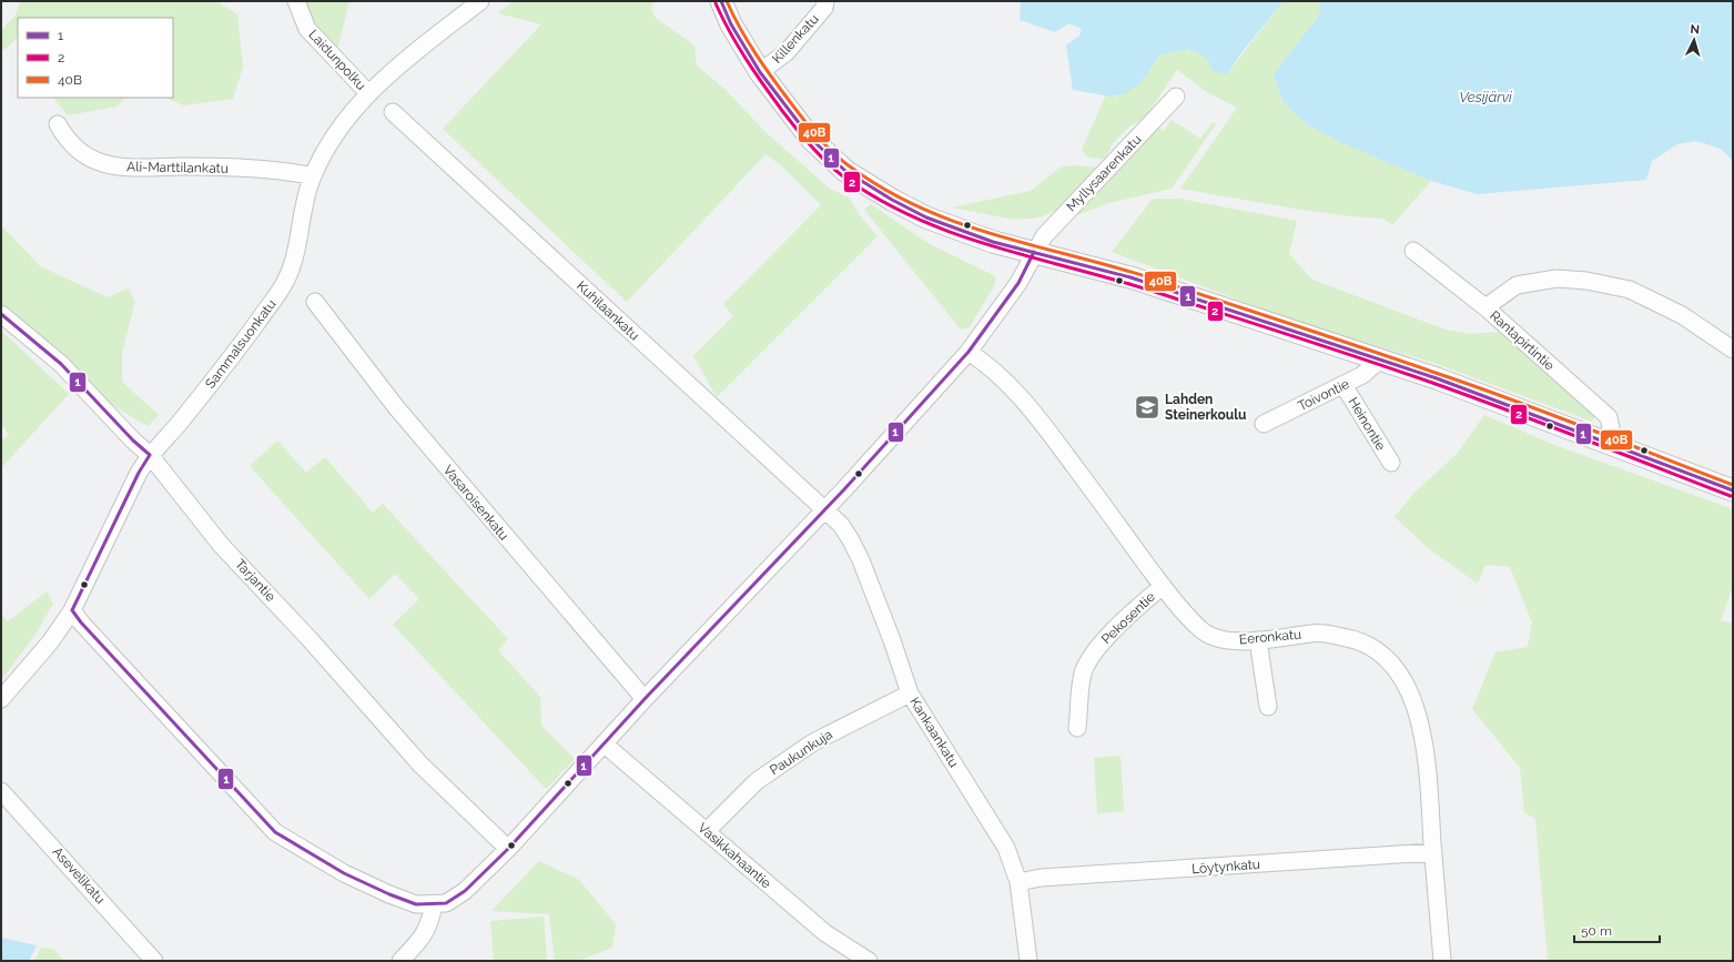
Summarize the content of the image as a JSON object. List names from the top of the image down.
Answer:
{
  "streets": {
    "street": [
      "Killenkatu",
      "Laidunpolku",
      "Ali-Marttilankatu",
      "Myllysaarenkatu",
      "Kuhilaankatu",
      "Rantapirtintie",
      "Sammalsuonkatu",
      "Toivontie",
      "Heinontie",
      "Vasaroisenkatu",
      "Tarjantie",
      "Pekosentie",
      "Eeronkatu",
      "Kankaankatu",
      "Paukunkuja",
      "Vasikkahaantie",
      "Löytynkatu",
      "Asevelikatu"
    ]
  },
  "crossings": [
    ["Laidunpolku", "Sammalsuonkatu"],
    ["Ali-Marttilankatu", "Sammalsuonkatu"],
    ["Myllysaarenkatu", "Kuhilaankatu"],
    ["Myllysaarenkatu", "Vasaroisenkatu"],
    ["Myllysaarenkatu", "Tarjantie"],
    ["Myllysaarenkatu", "Eeronkatu"],
    ["Myllysaarenkatu", "Kankaankatu"],
    ["Myllysaarenkatu", "Vasikkahaantie"],
    ["Kuhilaankatu", "Kankaankatu"],
    ["Sammalsuonkatu", "Tarjantie"],
    ["Toivontie", "Heinontie"],
    ["Pekosentie", "Eeronkatu"],
    ["Eeronkatu", "Löytynkatu"],
    ["Kankaankatu", "Paukunkuja"],
    ["Kankaankatu", "Löytynkatu"],
    ["Paukunkuja", "Vasikkahaantie"]
  ],
  "water": ["Vesijärvi"],
  "places": {
    "school or university": ["Lahden Steinerkoulu"]
  },
  "lines": ["transit line 1", "transit line 40B", "transit line 2"],
  "legend": ["1", "2", "40B"],
  "scale_bar": "50 m",
  "north": "top"
}
